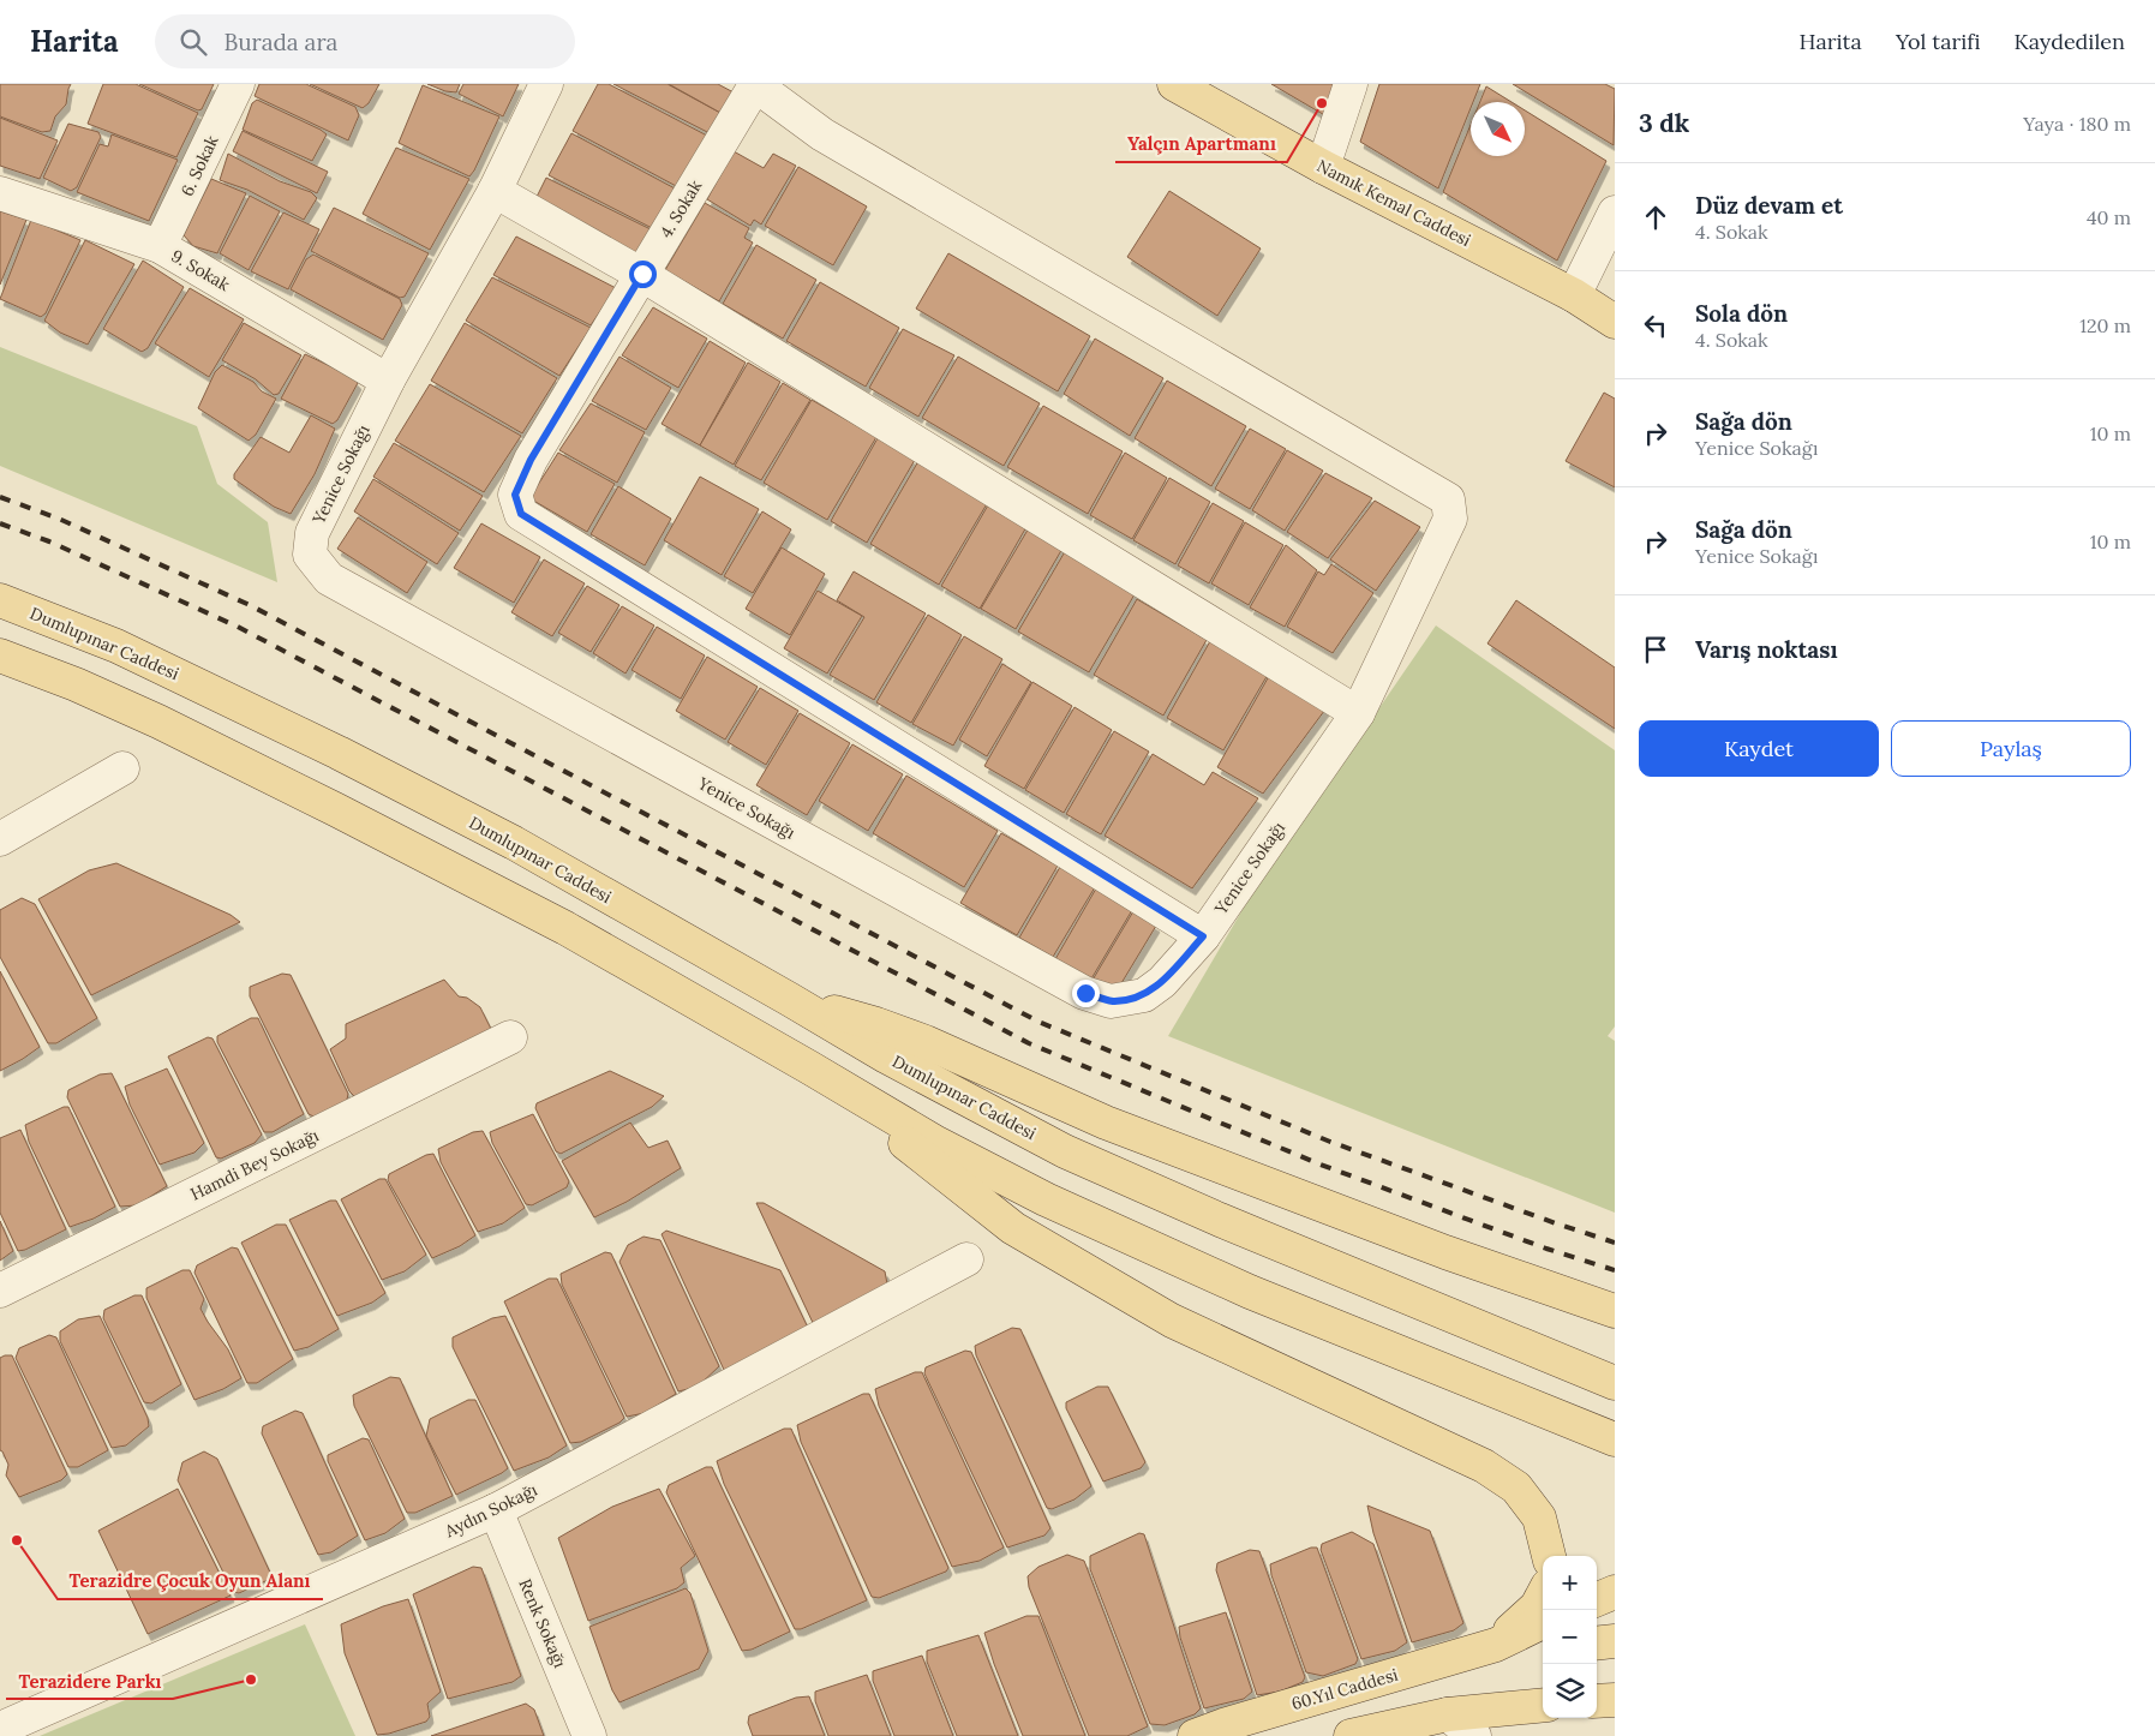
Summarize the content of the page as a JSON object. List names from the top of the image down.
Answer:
{
  "streets": {
    "main road": ["Namık Kemal Caddesi", "Dumlupınar Caddesi", "60.Yıl Caddesi"],
    "street": [
      "6. Sokak",
      "4. Sokak",
      "9. Sokak",
      "Yenice Sokağı",
      "Hamdi Bey Sokağı",
      "Aydın Sokağı",
      "Renk Sokağı"
    ]
  },
  "crossings": [
    ["6. Sokak", "9. Sokak"],
    ["4. Sokak", "Yenice Sokağı"],
    ["9. Sokak", "Yenice Sokağı"],
    ["Aydın Sokağı", "Renk Sokağı"]
  ],
  "places": ["Yalçın Apartmanı", "Terazidre Çocuk Oyun Alanı", "Terazidere Parkı"],
  "north": "bottom right",
  "page": {
    "header": "Harita",
    "search": "Burada ara",
    "nav": ["Harita", "Yol tarifi", "Kaydedilen"],
    "heading": ["3 dk", "Yaya · 180 m"],
    "list": [
      ["Düz devam et", "4. Sokak", "40 m"],
      ["Sola dön", "4. Sokak", "120 m"],
      ["Sağa dön", "Yenice Sokağı", "10 m"],
      ["Sağa dön", "Yenice Sokağı", "10 m"],
      "Varış noktası"
    ],
    "buttons": ["Kaydet", "Paylaş"],
    "map_buttons": ["+", "−"]
  }
}
